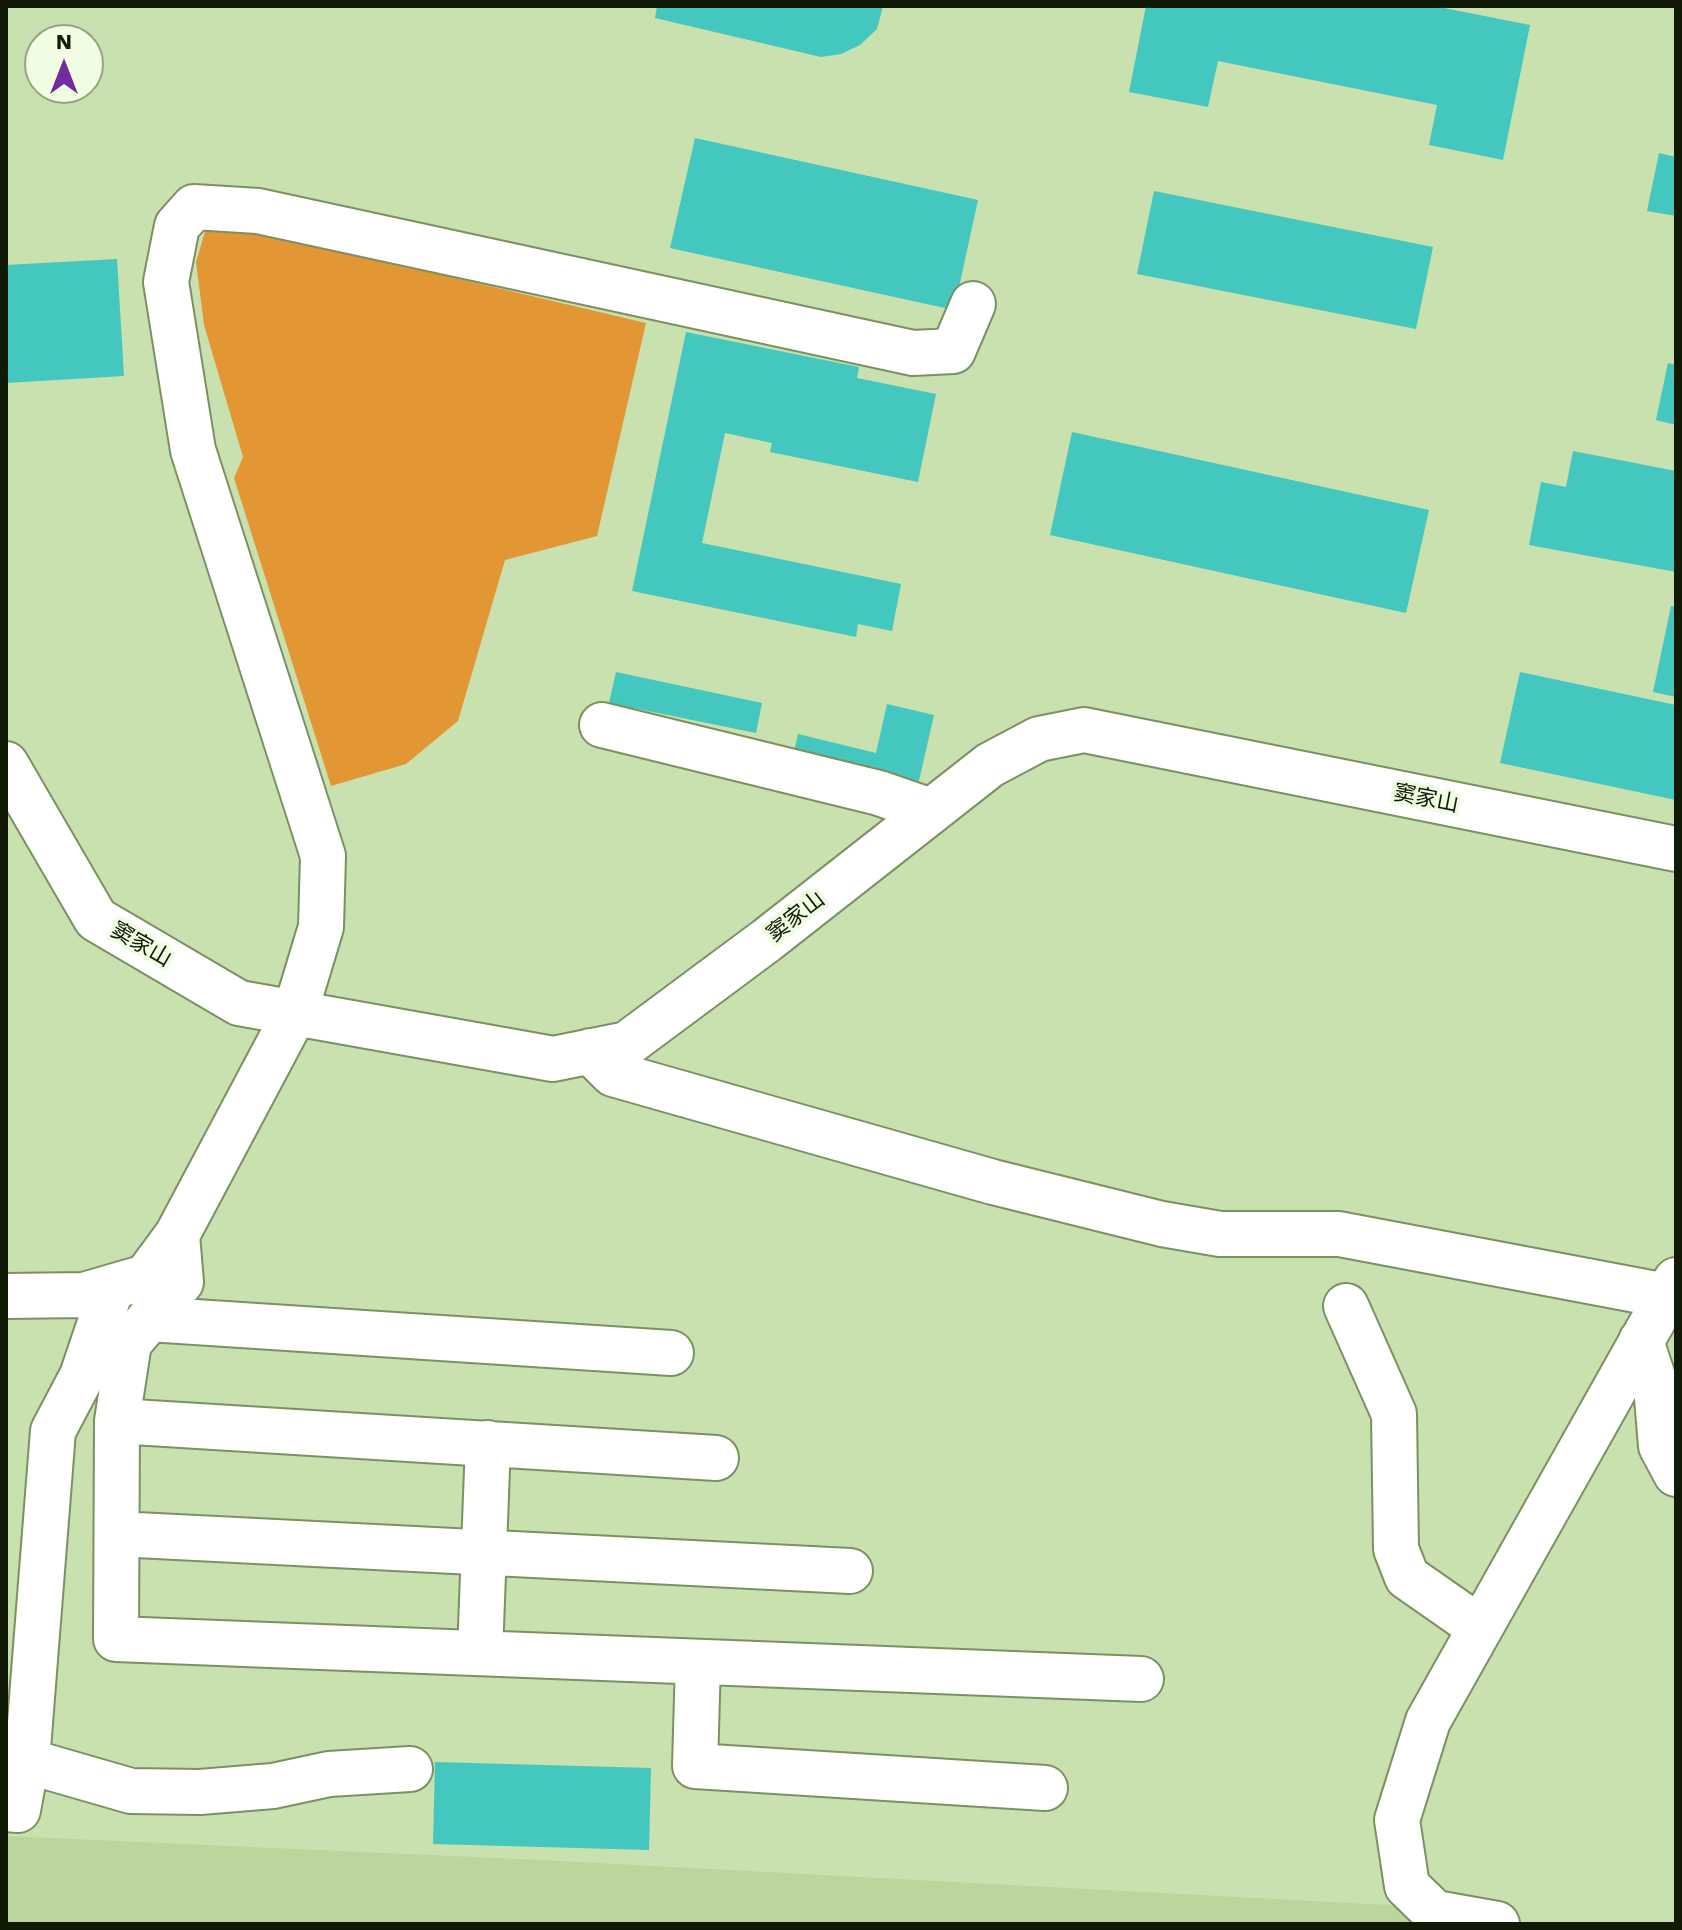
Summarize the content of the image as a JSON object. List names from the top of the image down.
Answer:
{
  "streets": {
    "street": ["窦家山"]
  },
  "north": "top"
}
